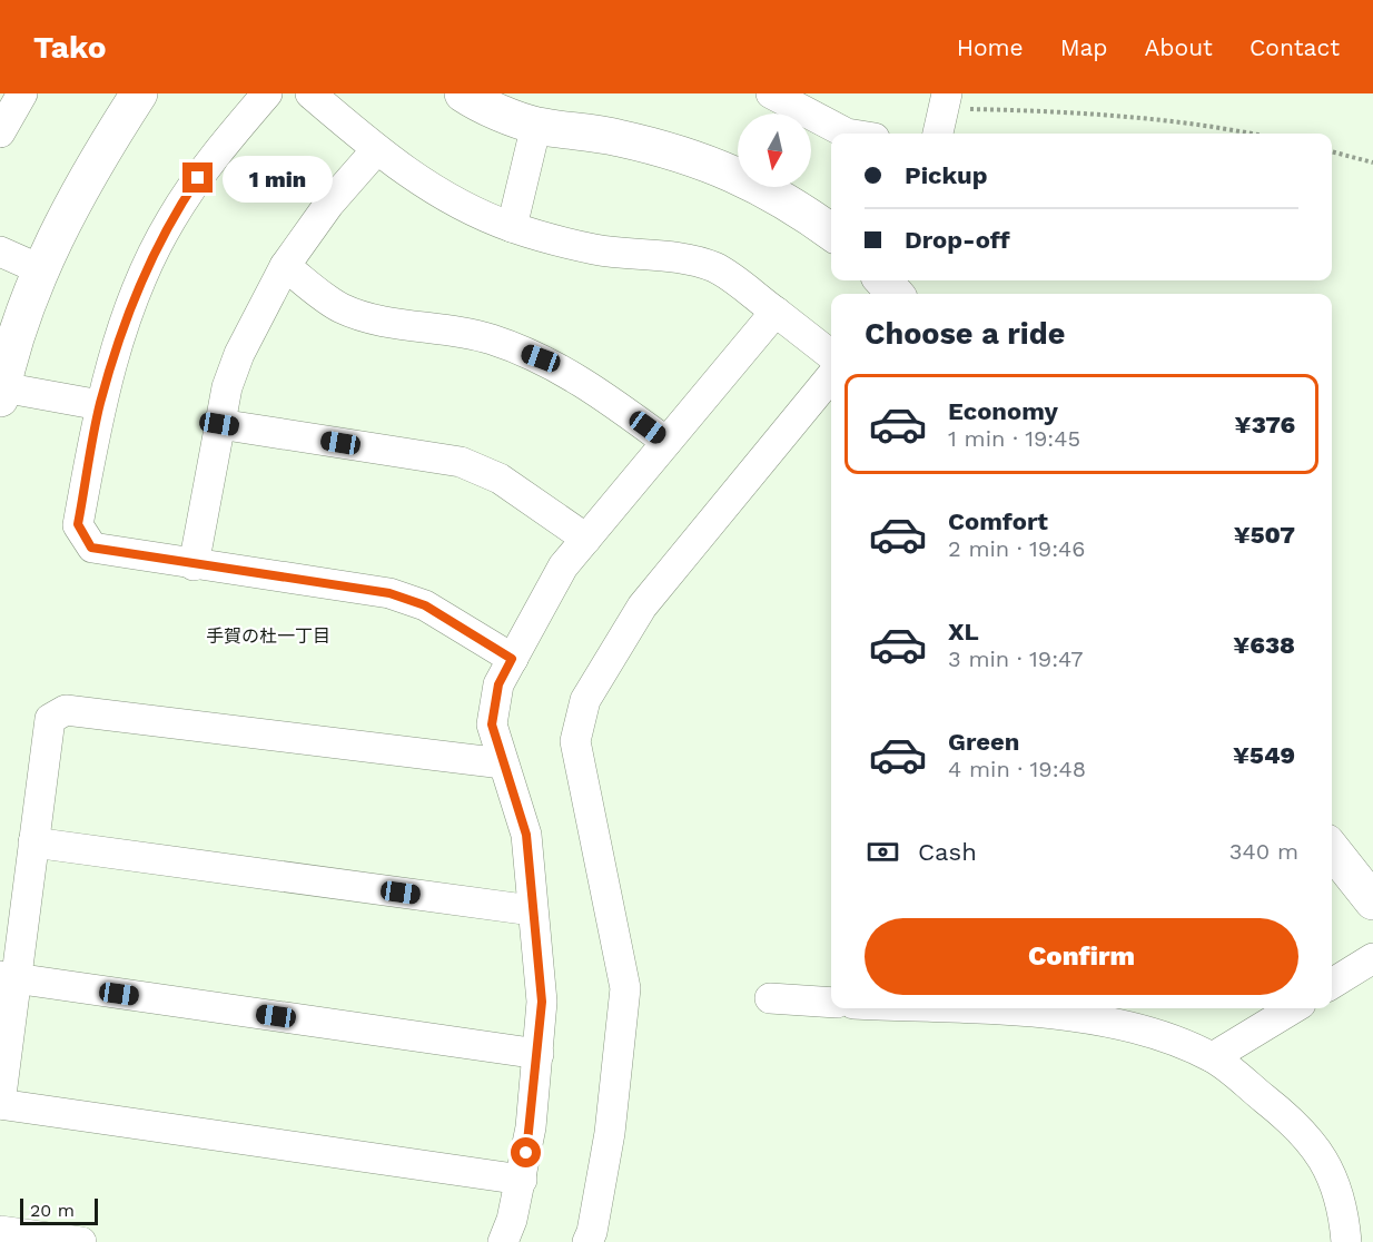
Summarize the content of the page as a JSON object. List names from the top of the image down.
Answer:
{
  "districts": ["手賀の杜一丁目"],
  "scale_bar": "20 m",
  "north": "bottom",
  "page": {
    "header": "Tako",
    "nav": [
      "Home",
      "Map",
      "About",
      "Contact"
    ],
    "banner": ["Pickup", "Drop-off"],
    "bubble": "1 min",
    "heading": "Choose a ride",
    "list": [
      {
        "name": "Economy",
        "note": "1 min · 19:45",
        "value": "¥376"
      },
      {
        "name": "Comfort",
        "note": "2 min · 19:46",
        "value": "¥507"
      },
      {
        "name": "XL",
        "note": "3 min · 19:47",
        "value": "¥638"
      },
      {
        "name": "Green",
        "note": "4 min · 19:48",
        "value": "¥549"
      }
    ],
    "pay": ["Cash", "340 m"],
    "buttons": "Confirm",
    "scale": "20 m"
  }
}
